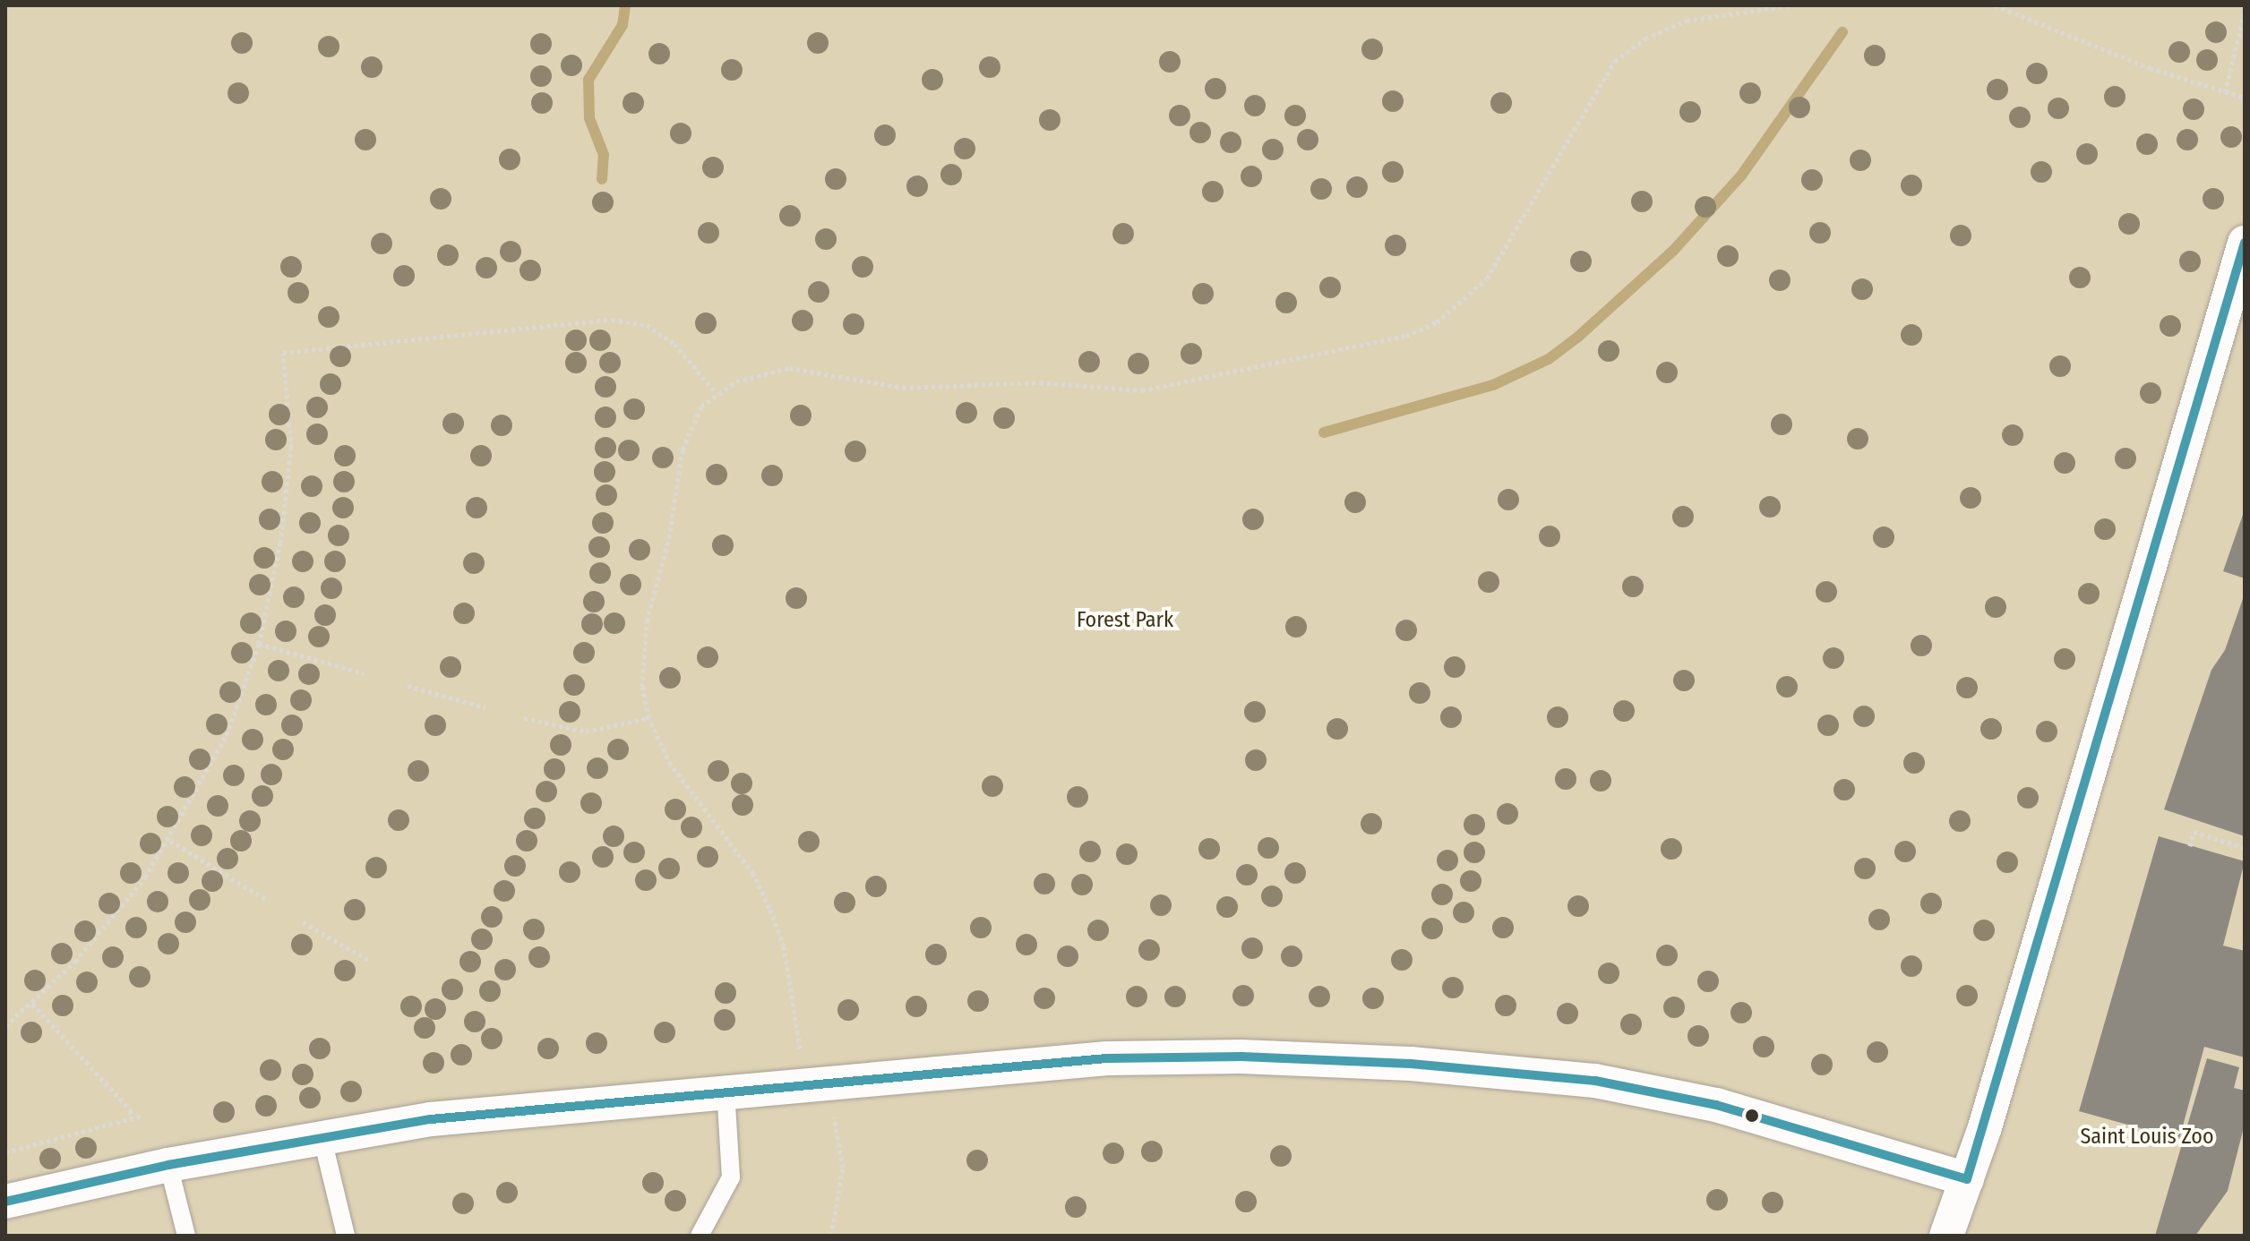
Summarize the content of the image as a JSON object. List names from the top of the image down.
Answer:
{
  "parks": ["Forest Park", "Saint Louis Zoo"]
}
